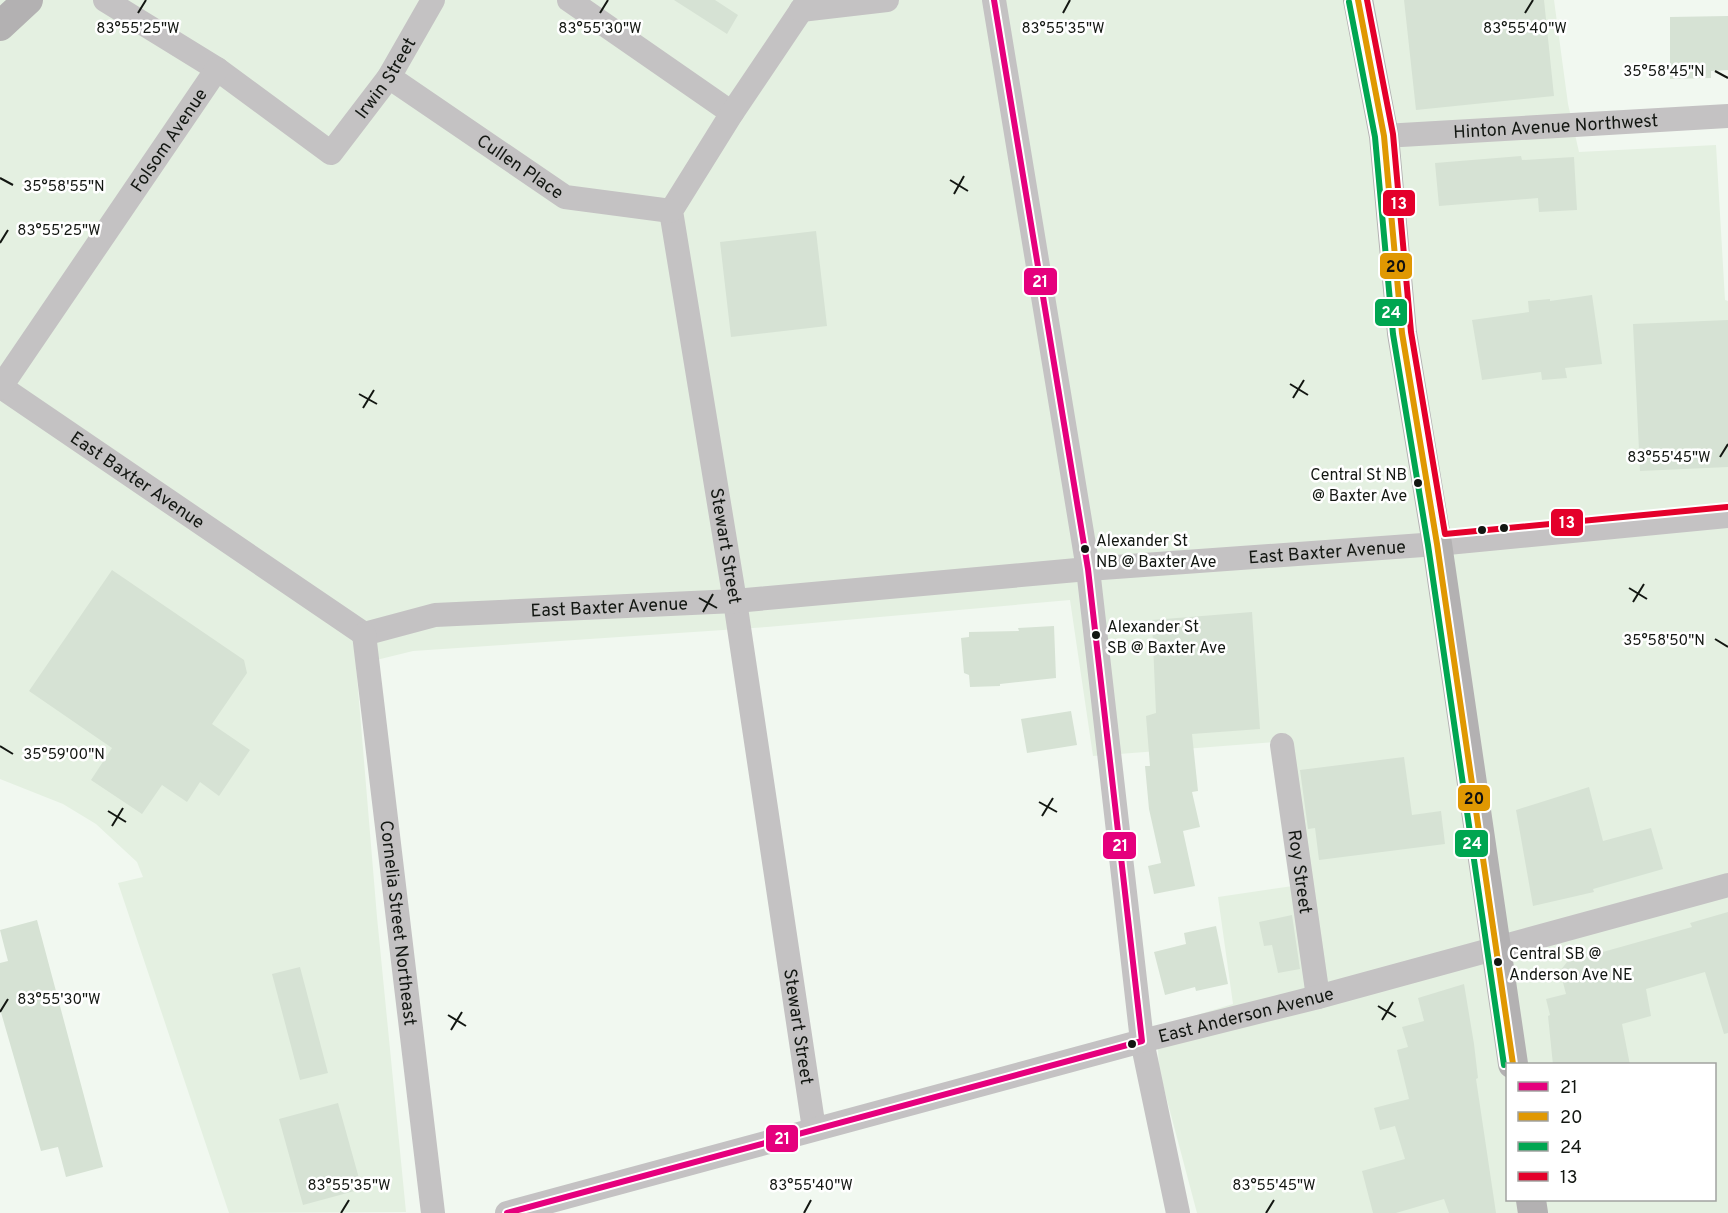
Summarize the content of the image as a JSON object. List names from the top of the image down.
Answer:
{
  "streets": {
    "street": [
      "Irwin Street",
      "Hinton Avenue Northwest",
      "Folsom Avenue",
      "Cullen Place",
      "East Baxter Avenue",
      "Stewart Street",
      "Roy Street",
      "Cornelia Street Northeast",
      "East Anderson Avenue"
    ]
  },
  "crossings": [
    ["Irwin Street", "Folsom Avenue"],
    ["Irwin Street", "Cullen Place"],
    ["Folsom Avenue", "East Baxter Avenue"],
    ["Cullen Place", "Stewart Street"],
    ["East Baxter Avenue", "Stewart Street"],
    ["East Baxter Avenue", "Cornelia Street Northeast"],
    ["Stewart Street", "East Anderson Avenue"],
    ["Roy Street", "East Anderson Avenue"]
  ],
  "places": [
    "Central St NB @ Baxter Ave",
    "Alexander St NB @ Baxter Ave",
    "Alexander St SB @ Baxter Ave",
    "Central SB @ Anderson Ave NE"
  ],
  "lines": [
    "transit line 21",
    "transit line 20",
    "transit line 13",
    "transit line 24"
  ],
  "legend": [
    "21",
    "20",
    "24",
    "13"
  ],
  "coordinates": [
    "83°55'25\"W",
    "83°55'30\"W",
    "83°55'35\"W",
    "83°55'40\"W",
    "35°58'45\"N",
    "35°58'55\"N",
    "83°55'45\"W",
    "35°58'50\"N",
    "35°59'00\"N"
  ]
}
